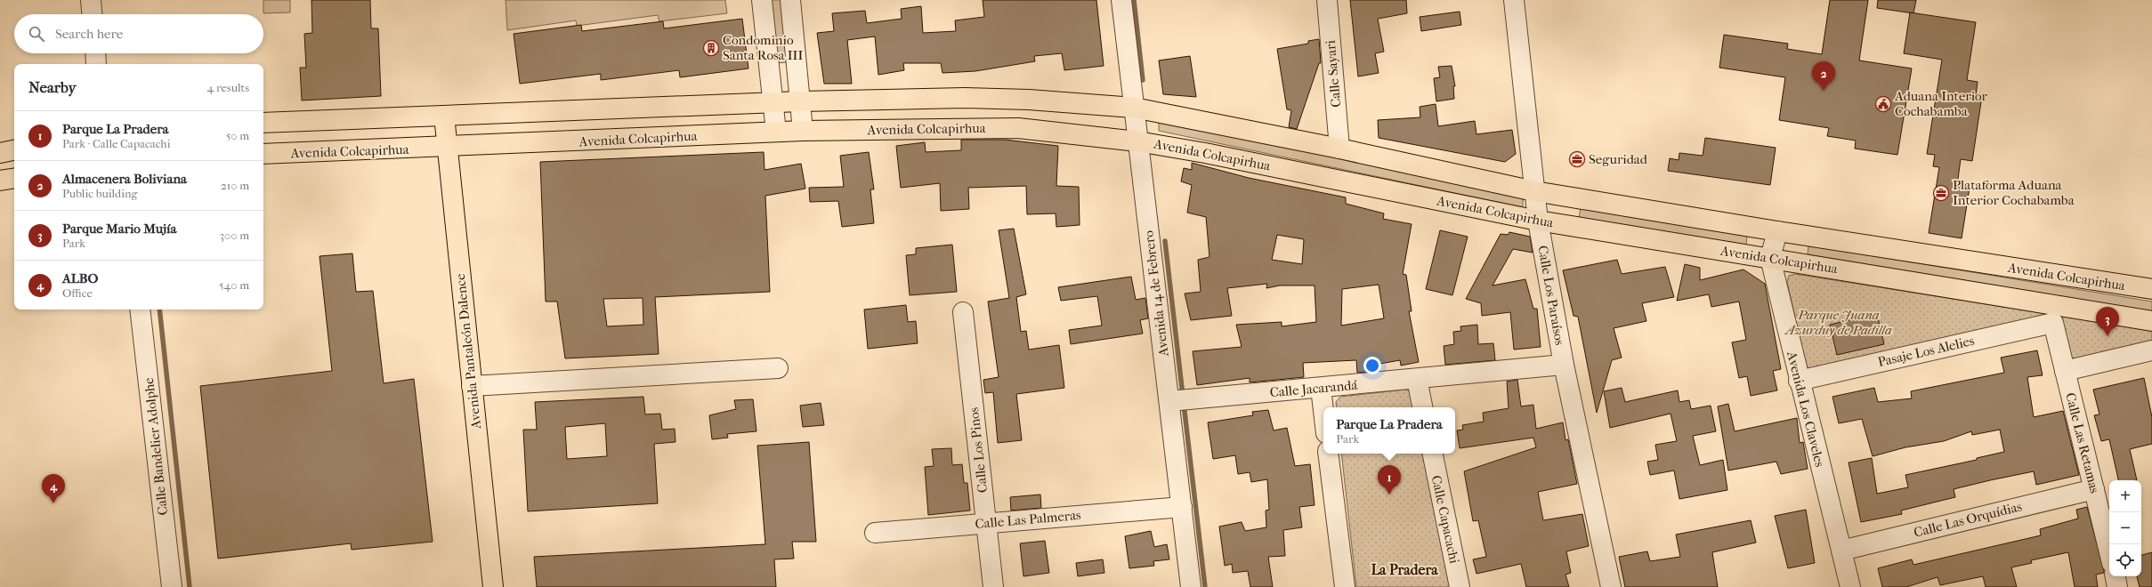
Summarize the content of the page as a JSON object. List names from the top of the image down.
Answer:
{
  "streets": {
    "main road": ["Avenida Colcapirhua", "Avenida Pantaleón Dalence"],
    "street": [
      "Calle Sayari",
      "Avenida 14 de Febrero",
      "Calle Los Paraísos",
      "Pasaje Los Alelies",
      "Calle Jacarandá",
      "Avenida Los Claveles",
      "Calle Las Retamas",
      "Calle Bandelier Adolphe",
      "Calle Los Pinos",
      "Calle Las Palmeras",
      "Calle Capacachi",
      "Calle Las Orquídias"
    ]
  },
  "crossings": [
    ["Calle Sayari", "Avenida Colcapirhua"],
    ["Avenida Colcapirhua", "Avenida 14 de Febrero"],
    ["Avenida Colcapirhua", "Calle Los Paraísos"],
    ["Avenida Colcapirhua", "Avenida Pantaleón Dalence"],
    ["Avenida Colcapirhua", "Avenida Los Claveles"],
    ["Avenida 14 de Febrero", "Calle Jacarandá"],
    ["Avenida 14 de Febrero", "Calle Las Palmeras"],
    ["Calle Los Paraísos", "Calle Jacarandá"],
    ["Pasaje Los Alelies", "Avenida Los Claveles"],
    ["Pasaje Los Alelies", "Calle Las Retamas"],
    ["Avenida Los Claveles", "Calle Las Orquídias"],
    ["Calle Las Retamas", "Calle Las Orquídias"],
    ["Calle Los Pinos", "Calle Las Palmeras"]
  ],
  "districts": ["La Pradera"],
  "parks": ["Parque Juana Azurduy de Padilla"],
  "places": {
    "building": ["Condominio Santa Rosa III"],
    "public building": ["Aduana Interior Cochabamba"],
    "office": ["Seguridad", "Plataforma Aduana Interior Cochabamba"]
  },
  "page": {
    "search": "Search here",
    "pins": [
      "2",
      "3",
      "1",
      "4"
    ],
    "heading": ["Nearby", "4 results"],
    "list": [
      {
        "mark": "1",
        "name": "Parque La Pradera",
        "note": "Park · Calle Capacachi",
        "value": "50 m"
      },
      {
        "mark": "2",
        "name": "Almacenera Boliviana",
        "note": "Public building",
        "value": "210 m"
      },
      {
        "mark": "3",
        "name": "Parque Mario Mujía",
        "note": "Park",
        "value": "300 m"
      },
      {
        "mark": "4",
        "name": "ALBO",
        "note": "Office",
        "value": "540 m"
      }
    ],
    "popup": ["Parque La Pradera", "Park"],
    "map_buttons": ["+", "−"]
  }
}
